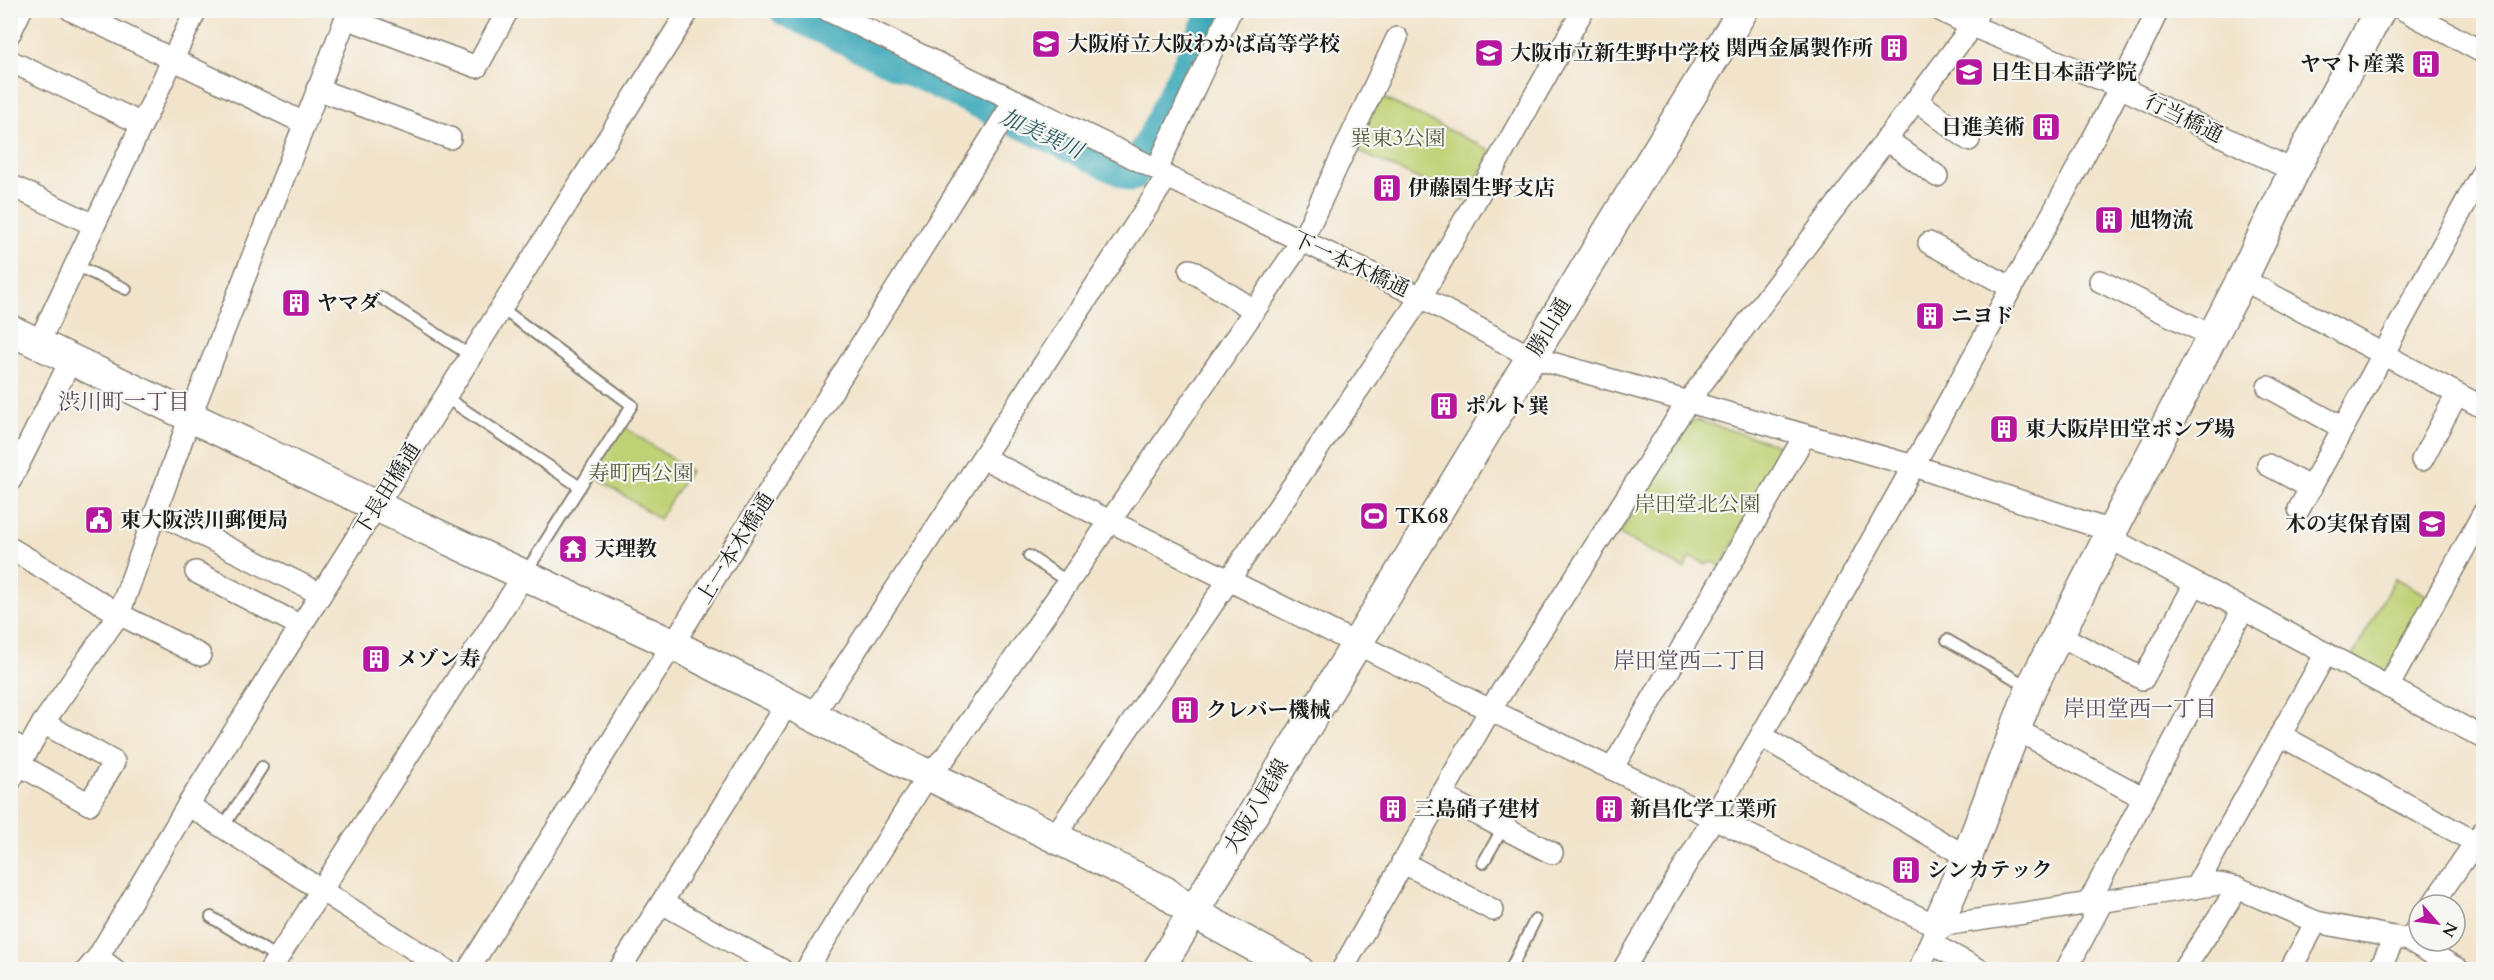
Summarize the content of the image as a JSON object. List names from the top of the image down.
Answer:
{
  "streets": {
    "street": [
      "行当橋通",
      "下一本木橋通",
      "勝山通",
      "下長田橋通",
      "上一本木橋通",
      "大阪八尾線"
    ]
  },
  "crossings": [
    ["下一本木橋通", "勝山通"],
    ["下一本木橋通", "上一本木橋通"],
    ["勝山通", "大阪八尾線"]
  ],
  "districts": ["渋川町一丁目", "岸田堂西二丁目", "岸田堂西一丁目"],
  "water": ["加美巽川"],
  "parks": ["巽東3公園", "寿町西公園", "岸田堂北公園"],
  "places": {
    "school or university": [
      "大阪府立大阪わかば高等学校",
      "大阪市立新生野中学校",
      "日生日本語学院",
      "木の実保育園"
    ],
    "building": [
      "関西金属製作所",
      "ヤマト産業",
      "日進美術",
      "伊藤園生野支店",
      "旭物流",
      "ヤマダ",
      "ニヨド",
      "ポルト巽",
      "東大阪岸田堂ポンプ場",
      "メゾン寿",
      "クレバー機械",
      "三島硝子建材",
      "新昌化学工業所",
      "シンカテック"
    ],
    "sports": ["TK68"],
    "public building": ["東大阪渋川郵便局"],
    "temple": ["天理教"]
  },
  "north": "bottom right"
}
